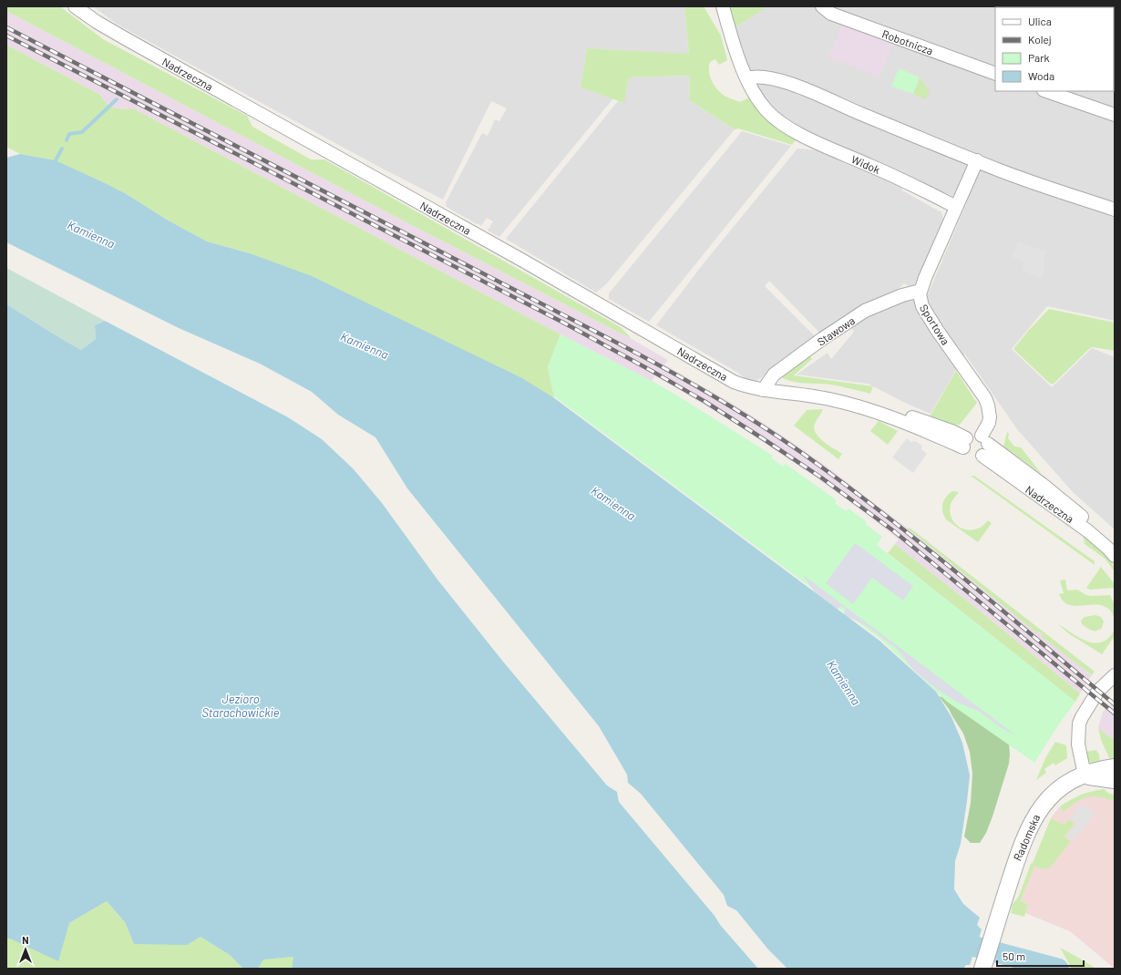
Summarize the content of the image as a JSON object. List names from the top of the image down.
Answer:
{
  "streets": {
    "street": [
      "Robotnicza",
      "Nadrzeczna",
      "Widok",
      "Sportowa",
      "Stawowa",
      "Radomska"
    ]
  },
  "crossings": [
    ["Nadrzeczna", "Sportowa"],
    ["Nadrzeczna", "Stawowa"],
    ["Widok", "Sportowa"],
    ["Sportowa", "Stawowa"]
  ],
  "water": ["Kamienna", "Jezioro Starachowickie"],
  "legend": [
    "Ulica",
    "Kolej",
    "Park",
    "Woda"
  ],
  "scale_bar": "50 m",
  "north": "top"
}
